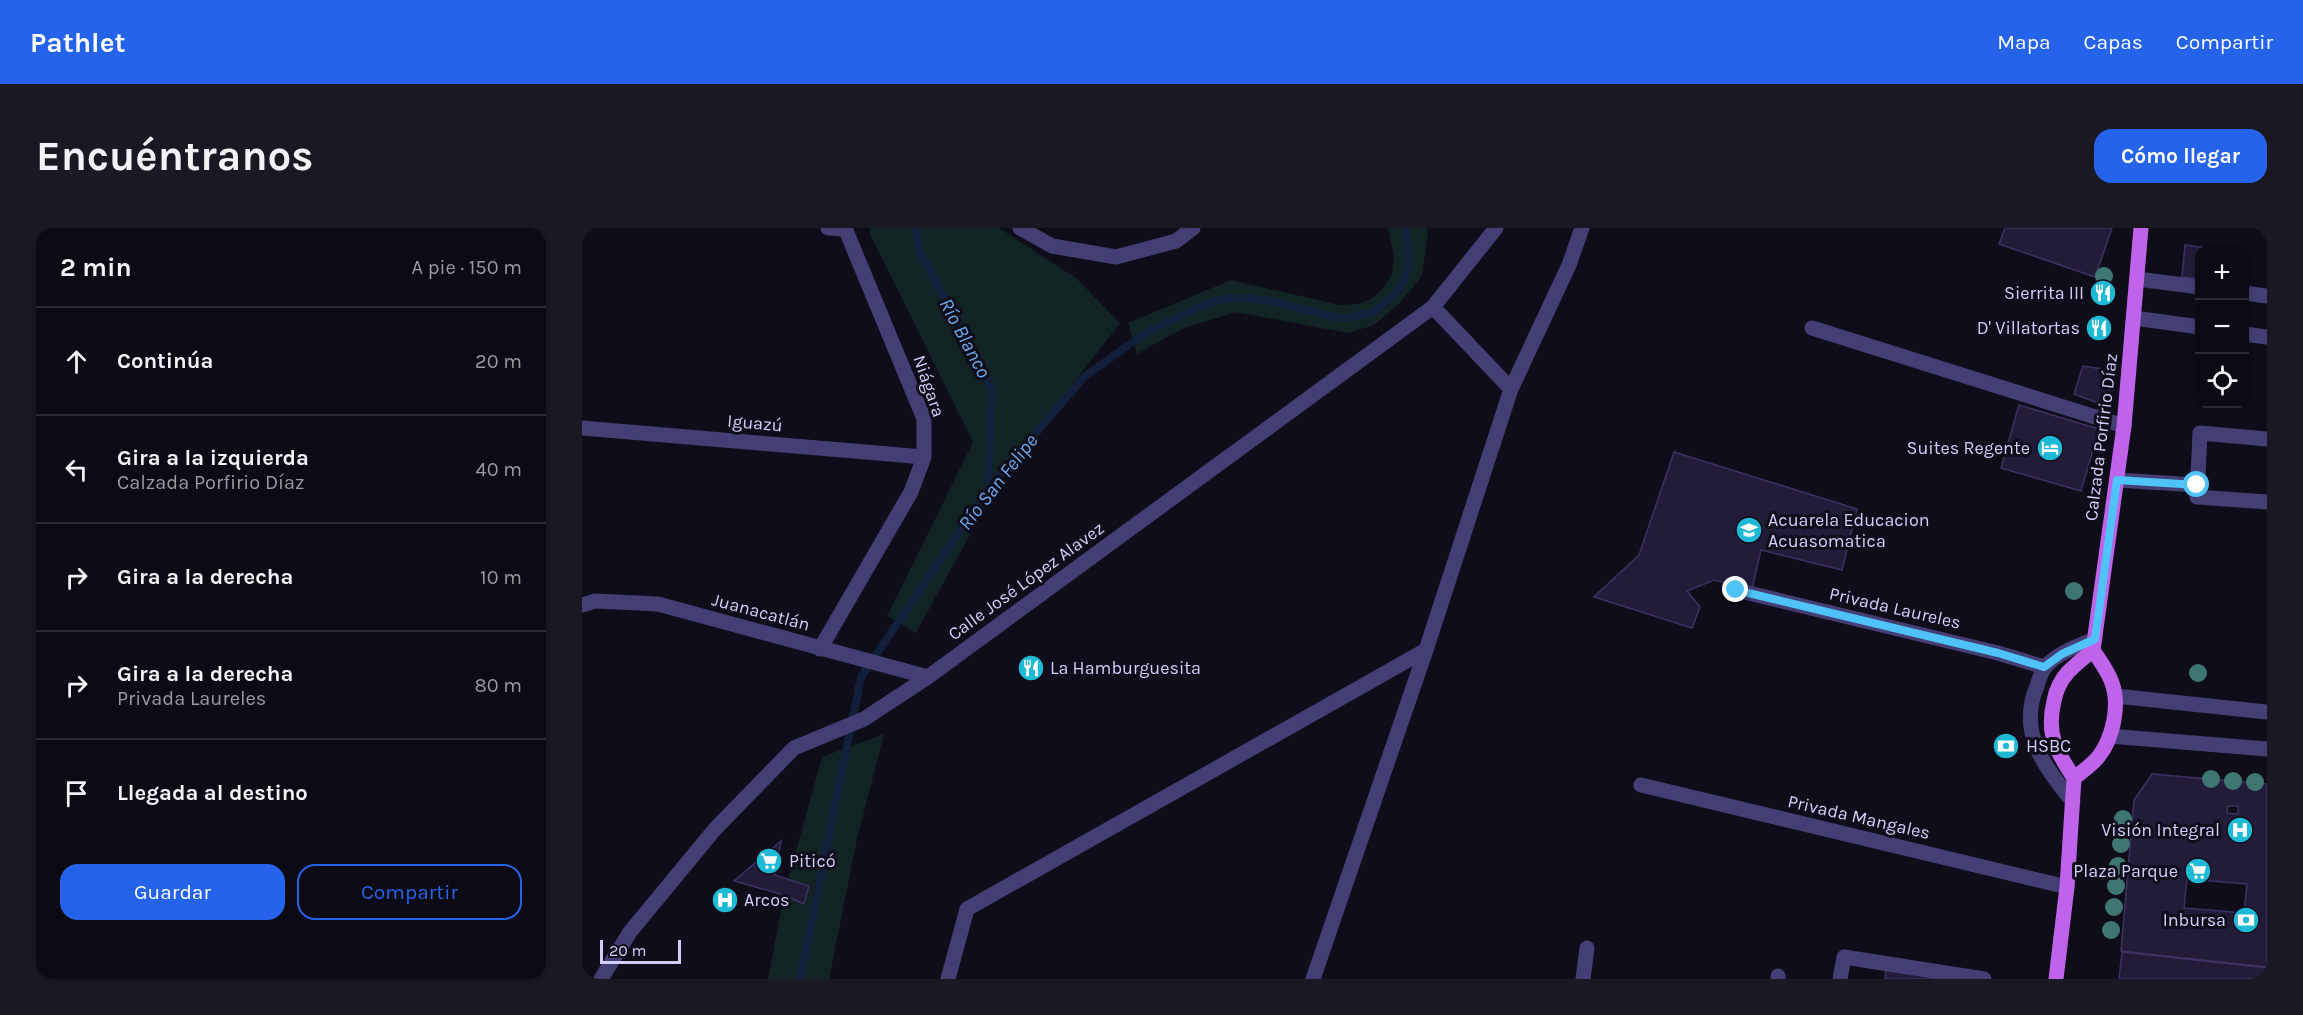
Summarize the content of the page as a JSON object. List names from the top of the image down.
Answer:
{
  "streets": {
    "main road": ["Calzada Porfirio Díaz"],
    "street": [
      "Niágara",
      "Iguazú",
      "Calle José López Alavez",
      "Privada Laureles",
      "Juanacatlán",
      "Privada Mangales"
    ]
  },
  "crossings": [
    ["Niágara", "Iguazú"],
    ["Niágara", "Juanacatlán"],
    ["Calle José López Alavez", "Juanacatlán"]
  ],
  "water": ["Río Blanco", "Río San Felipe"],
  "places": {
    "restaurant": ["Sierrita III", "D' Villatortas", "La Hamburguesita"],
    "hotel": ["Suites Regente"],
    "school or university": ["Acuarela Educacion Acuasomatica"],
    "bank": ["HSBC", "Inbursa"],
    "hospital": ["Visión Integral", "Arcos"],
    "supermarket": ["Piticó", "Plaza Parque"]
  },
  "scale_bar": "20 m",
  "page": {
    "header": "Pathlet",
    "nav": ["Mapa", "Capas", "Compartir"],
    "buttons": [
      "Cómo llegar",
      ["Guardar", "Compartir"]
    ],
    "title": "Encuéntranos",
    "heading": ["2 min", "A pie · 150 m"],
    "map_buttons": ["+", "−"],
    "list": [
      ["Continúa", "20 m"],
      ["Gira a la izquierda", "Calzada Porfirio Díaz", "40 m"],
      ["Gira a la derecha", "10 m"],
      ["Gira a la derecha", "Privada Laureles", "80 m"],
      "Llegada al destino"
    ],
    "scale": "20 m"
  }
}
